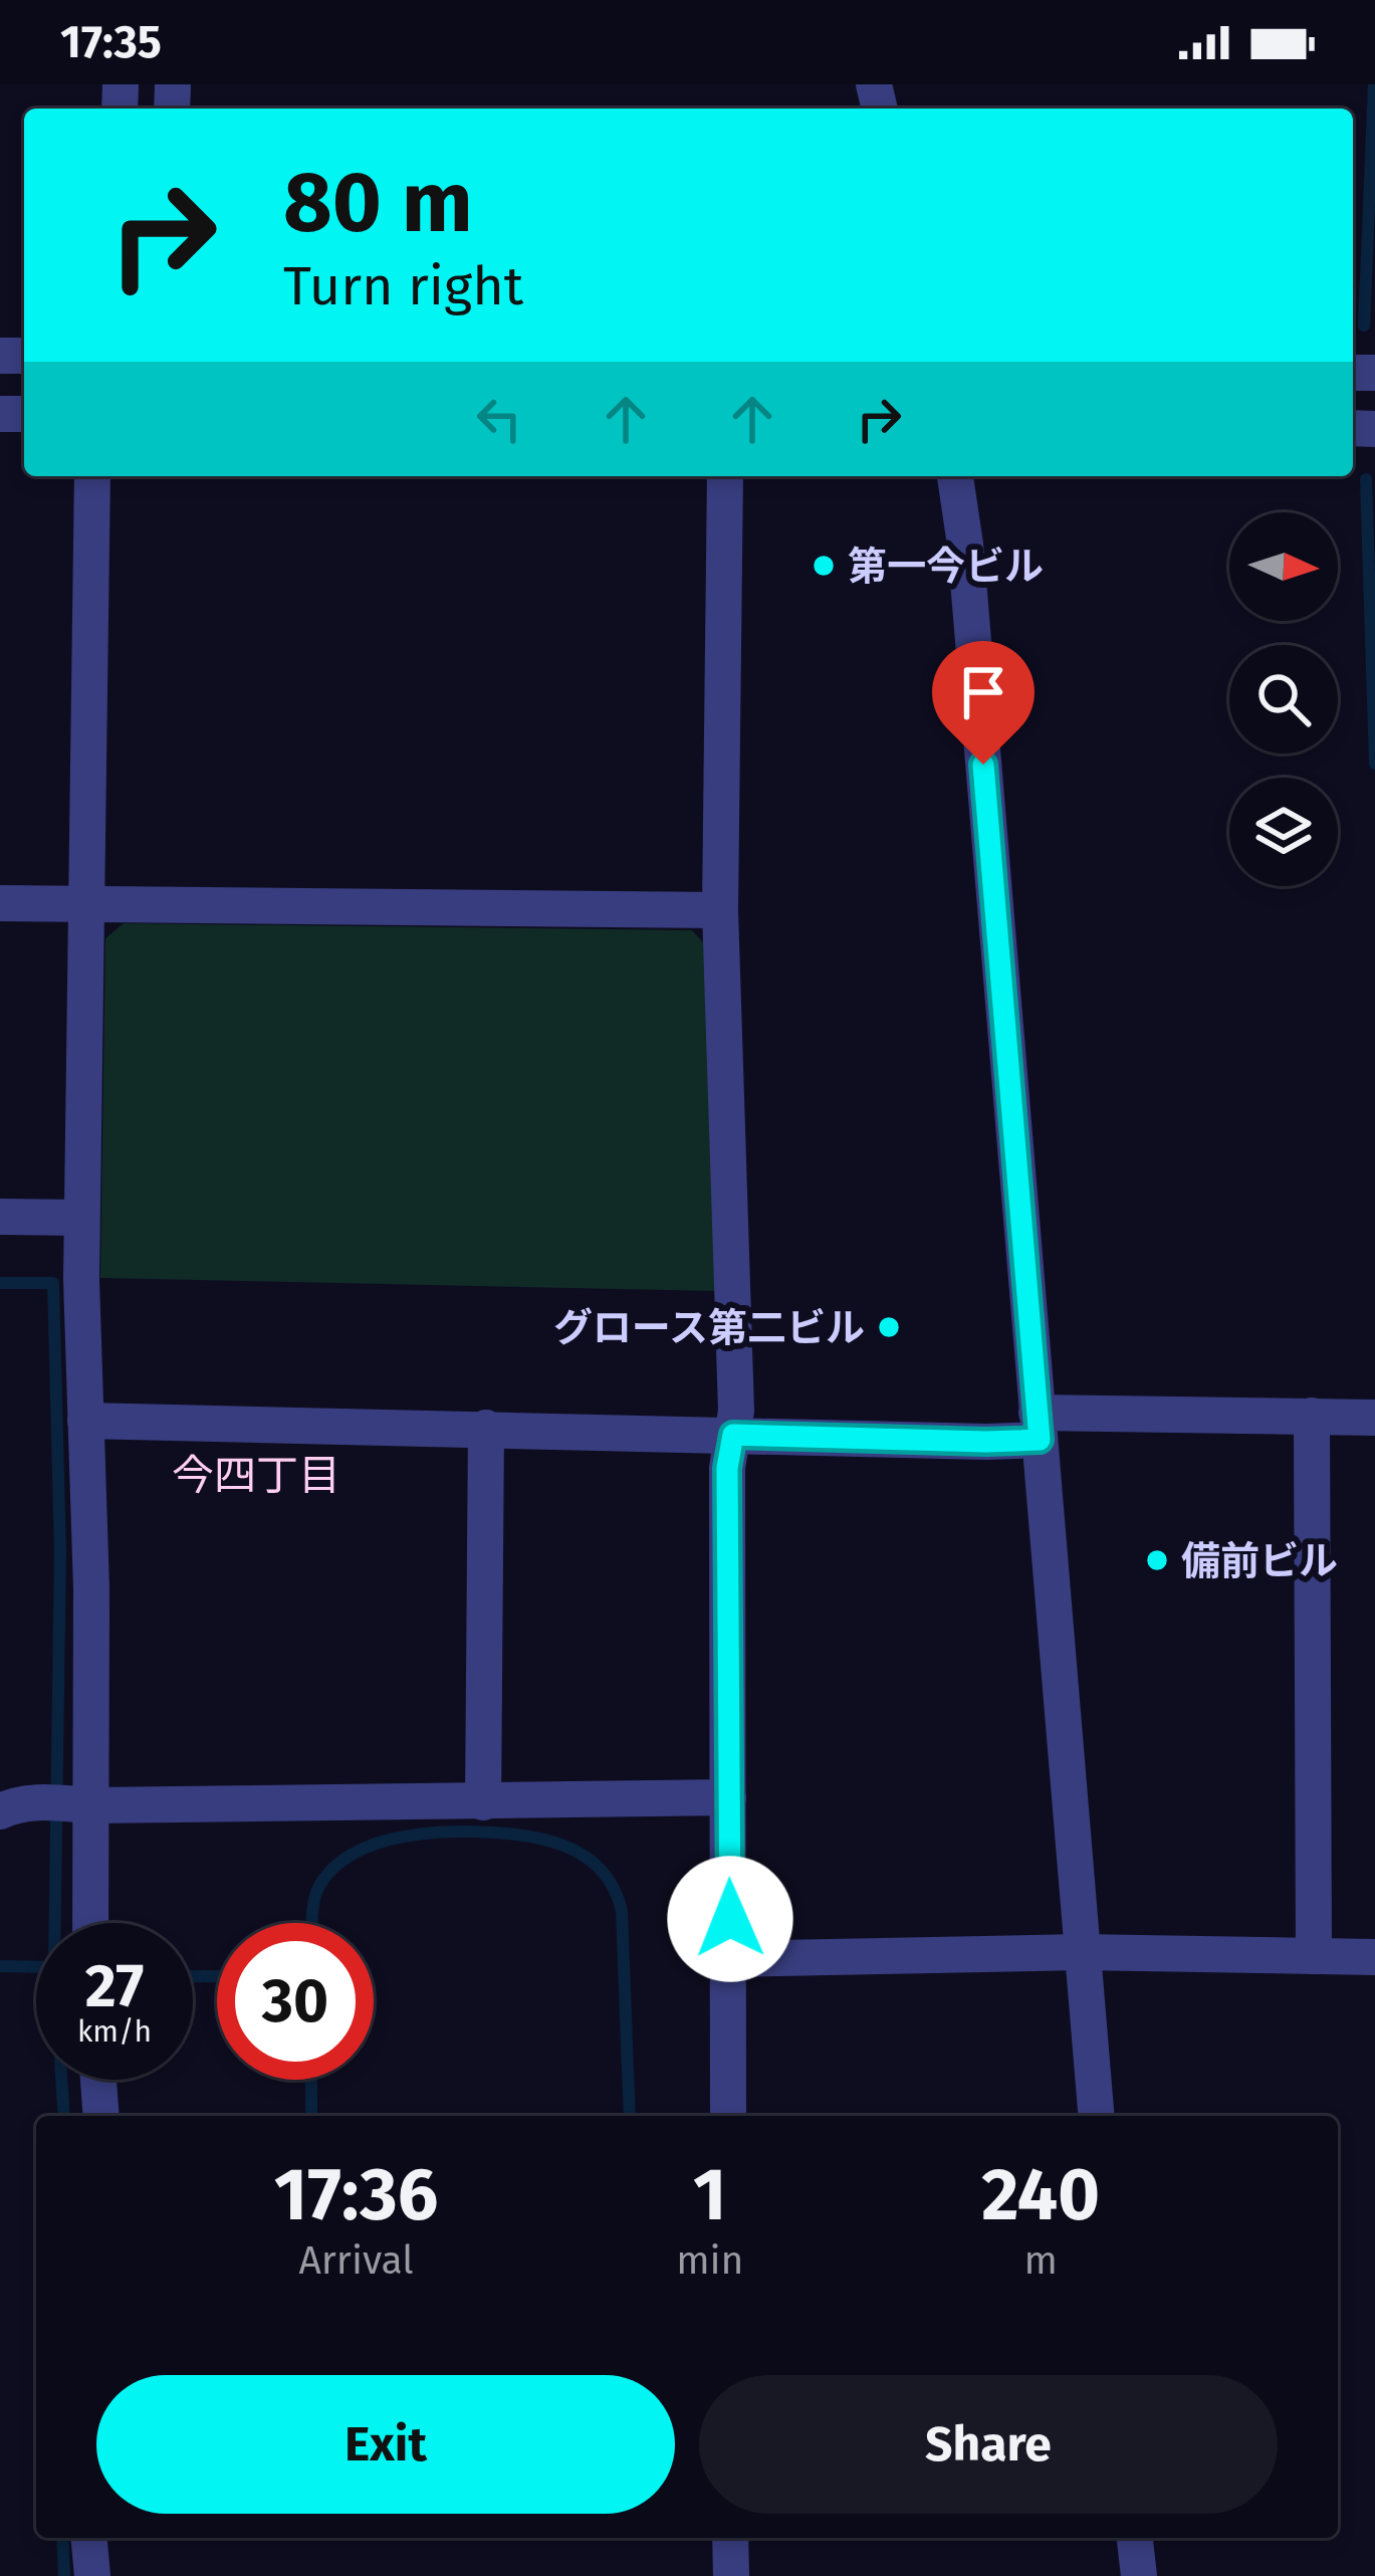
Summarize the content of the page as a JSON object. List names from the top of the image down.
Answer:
{
  "districts": ["今四丁目"],
  "places": ["第一今ビル", "グロース第二ビル", "備前ビル"],
  "north": "right",
  "page": {
    "status": "17:35",
    "turn": ["80 m", "Turn right"],
    "speed": "27 km/h",
    "limit": "30",
    "eta": [
      "17:36",
      "Arrival",
      "1",
      "min",
      "240",
      "m"
    ],
    "buttons": ["Exit", "Share"]
  }
}
